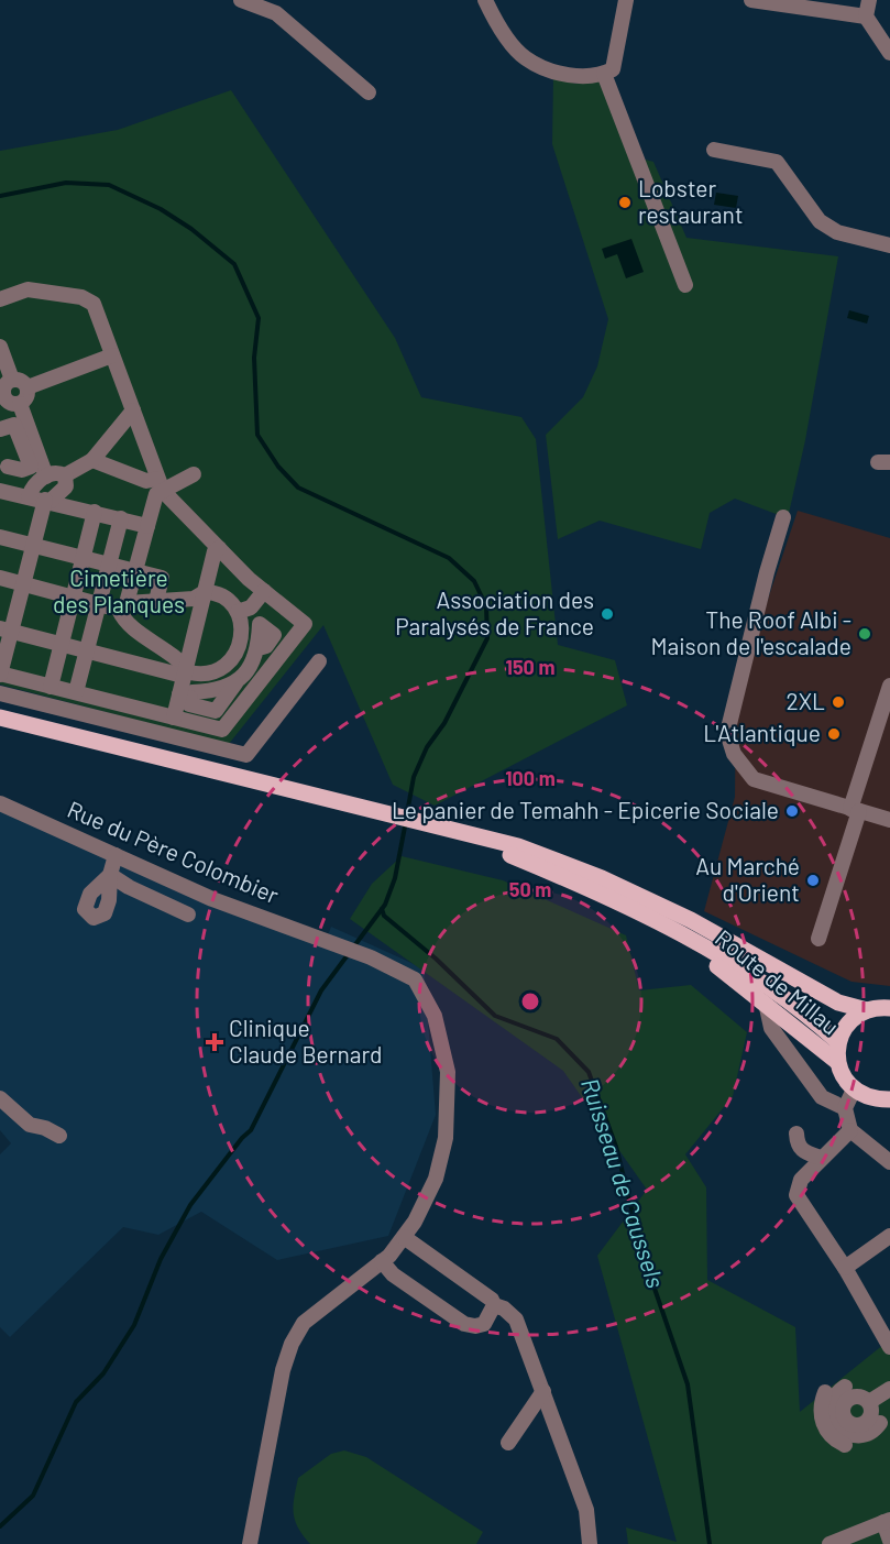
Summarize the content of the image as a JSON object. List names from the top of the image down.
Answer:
{
  "streets": {
    "main road": ["Route de Millau"],
    "street": ["Rue du Père Colombier"]
  },
  "water": ["Ruisseau de Caussels"],
  "parks": ["Cimetière des Planques"],
  "places": {
    "other": [
      "Lobster restaurant",
      "Association des Paralysés de France",
      "The Roof Albi - Maison de l'escalade",
      "2XL",
      "L'Atlantique",
      "Le panier de Temahh - Epicerie Sociale",
      "Au Marché d'Orient"
    ],
    "health": ["Clinique Claude Bernard"]
  },
  "rings": ["150 m", "100 m", "50 m"]
}
